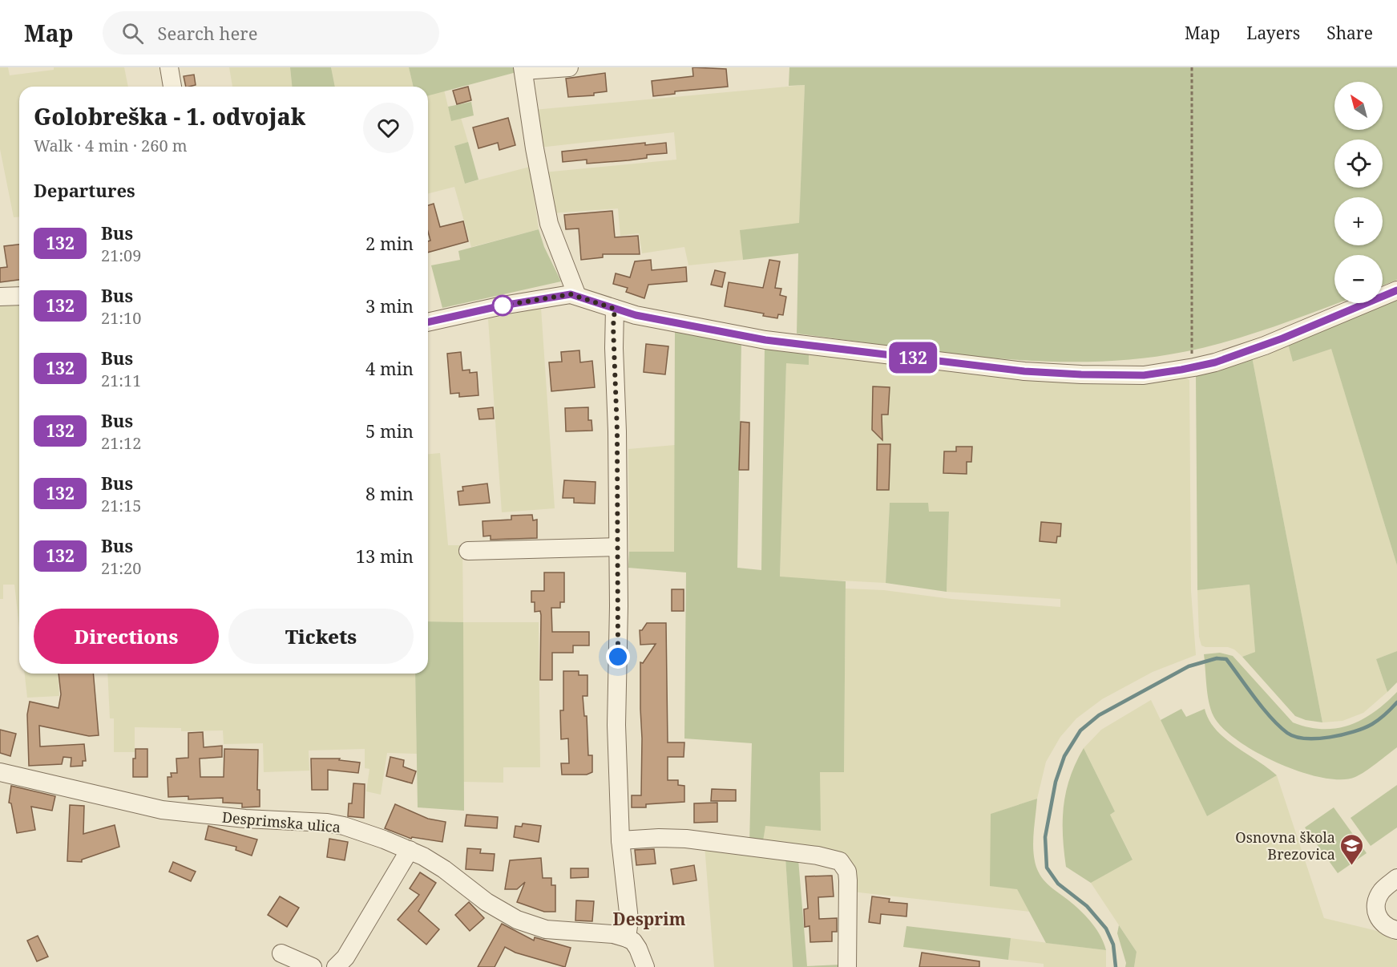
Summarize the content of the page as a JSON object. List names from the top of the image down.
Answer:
{
  "streets": {
    "street": ["Desprimska ulica"]
  },
  "districts": ["Desprim"],
  "places": {
    "school or university": ["Osnovna škola Brezovica"]
  },
  "lines": ["bus line 132"],
  "north": "top left",
  "page": {
    "header": "Map",
    "search": "Search here",
    "nav": ["Map", "Layers", "Share"],
    "on_map": "132",
    "map_buttons": ["+", "−"],
    "heading": [
      ["Golobreška - 1. odvojak", "Walk · 4 min · 260 m"],
      "Departures"
    ],
    "list": [
      {
        "mark": "132",
        "name": "Bus",
        "note": "21:09",
        "value": "2 min"
      },
      {
        "mark": "132",
        "name": "Bus",
        "note": "21:10",
        "value": "3 min"
      },
      {
        "mark": "132",
        "name": "Bus",
        "note": "21:11",
        "value": "4 min"
      },
      {
        "mark": "132",
        "name": "Bus",
        "note": "21:12",
        "value": "5 min"
      },
      {
        "mark": "132",
        "name": "Bus",
        "note": "21:15",
        "value": "8 min"
      },
      {
        "mark": "132",
        "name": "Bus",
        "note": "21:20",
        "value": "13 min"
      }
    ],
    "buttons": ["Directions", "Tickets"]
  }
}
